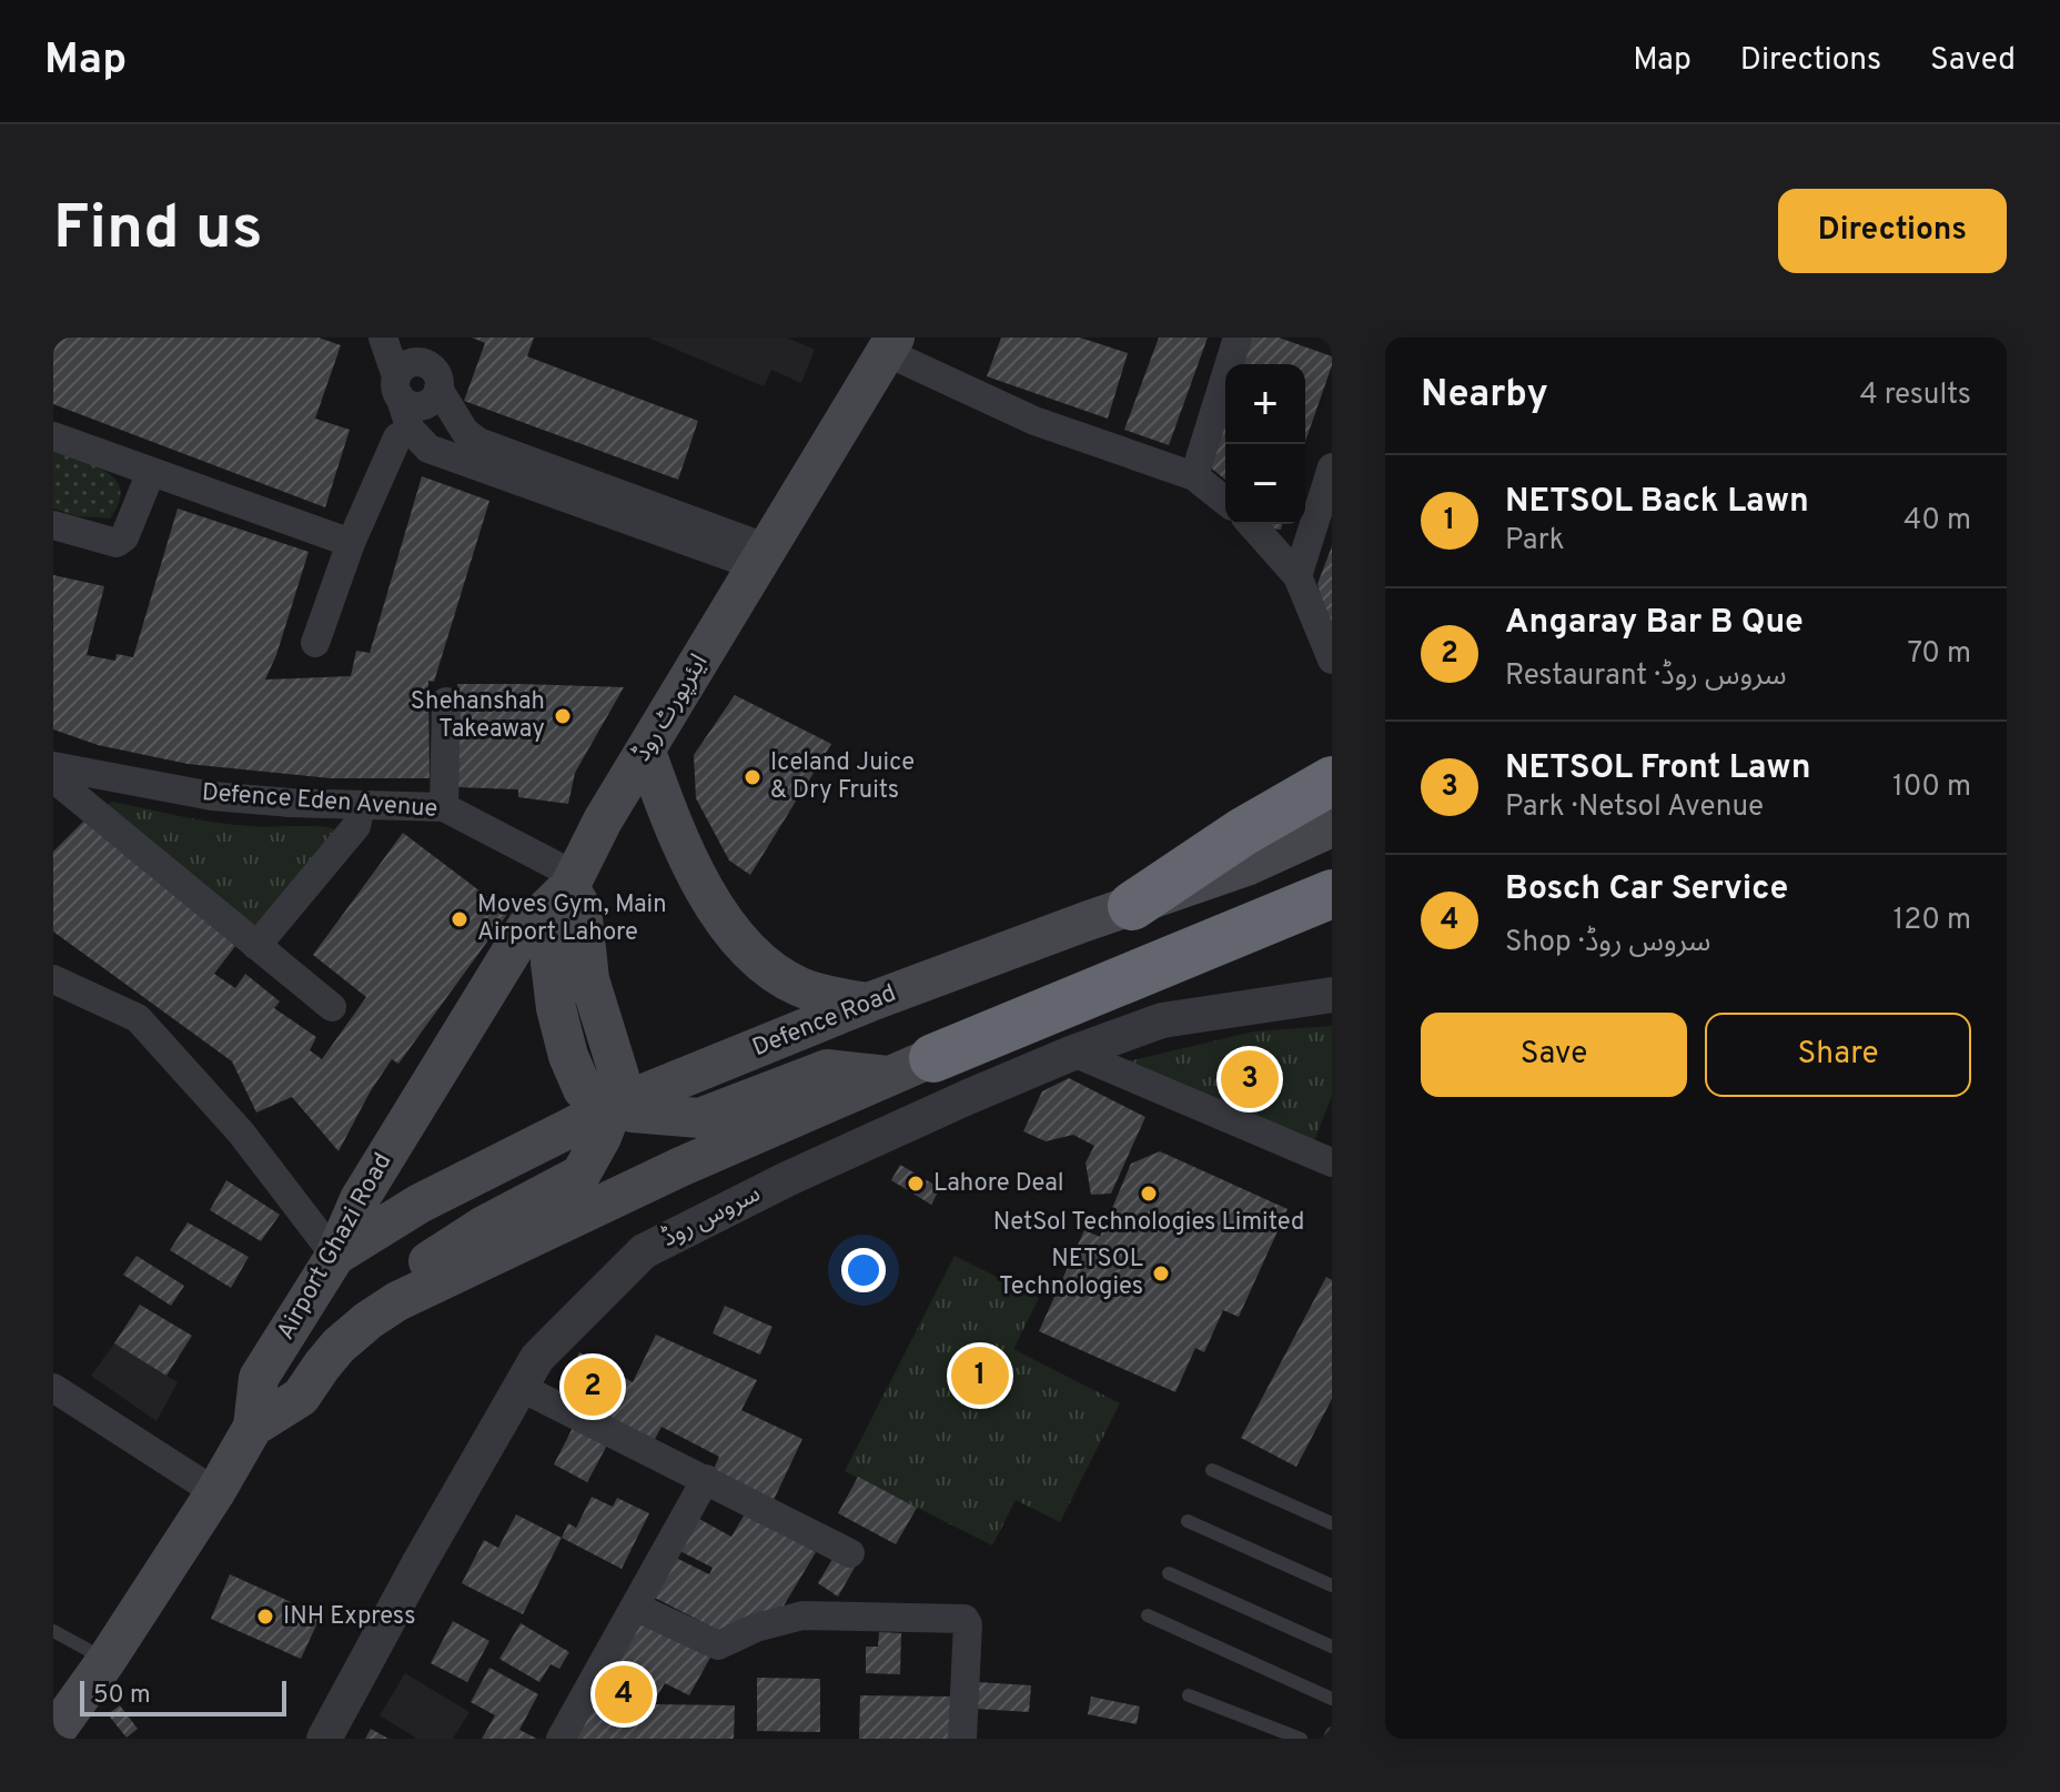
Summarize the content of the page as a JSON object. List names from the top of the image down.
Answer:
{
  "streets": {
    "main road": ["ایئرپورٹ روڈ", "Defence Road", "Airport Ghazi Road"],
    "street": ["Defence Eden Avenue", "سروس روڈ"]
  },
  "crossings": [
    ["ایئرپورٹ روڈ", "Defence Eden Avenue"],
    ["ایئرپورٹ روڈ", "Airport Ghazi Road"],
    ["Defence Eden Avenue", "Airport Ghazi Road"],
    ["Defence Road", "Airport Ghazi Road"]
  ],
  "places": [
    "Shehanshah Takeaway",
    "Iceland Juice & Dry Fruits",
    "Moves Gym, Main Airport Lahore",
    "Lahore Deal",
    "NetSol Technologies Limited",
    "NETSOL Technologies",
    "INH Express"
  ],
  "scale_bar": "50 m",
  "page": {
    "header": "Map",
    "nav": ["Map", "Directions", "Saved"],
    "buttons": [
      "Directions",
      ["Save", "Share"]
    ],
    "title": "Find us",
    "heading": ["Nearby", "4 results"],
    "map_buttons": ["+", "−"],
    "list": [
      {
        "mark": "1",
        "name": "NETSOL Back Lawn",
        "note": "Park",
        "value": "40 m"
      },
      {
        "mark": "2",
        "name": "Angaray Bar B Que",
        "note": "Restaurant · سروس روڈ",
        "value": "70 m"
      },
      {
        "mark": "3",
        "name": "NETSOL Front Lawn",
        "note": "Park · Netsol Avenue",
        "value": "100 m"
      },
      {
        "mark": "4",
        "name": "Bosch Car Service",
        "note": "Shop · سروس روڈ",
        "value": "120 m"
      }
    ],
    "pins": [
      "3",
      "1",
      "2",
      "4"
    ],
    "scale": "50 m"
  }
}
